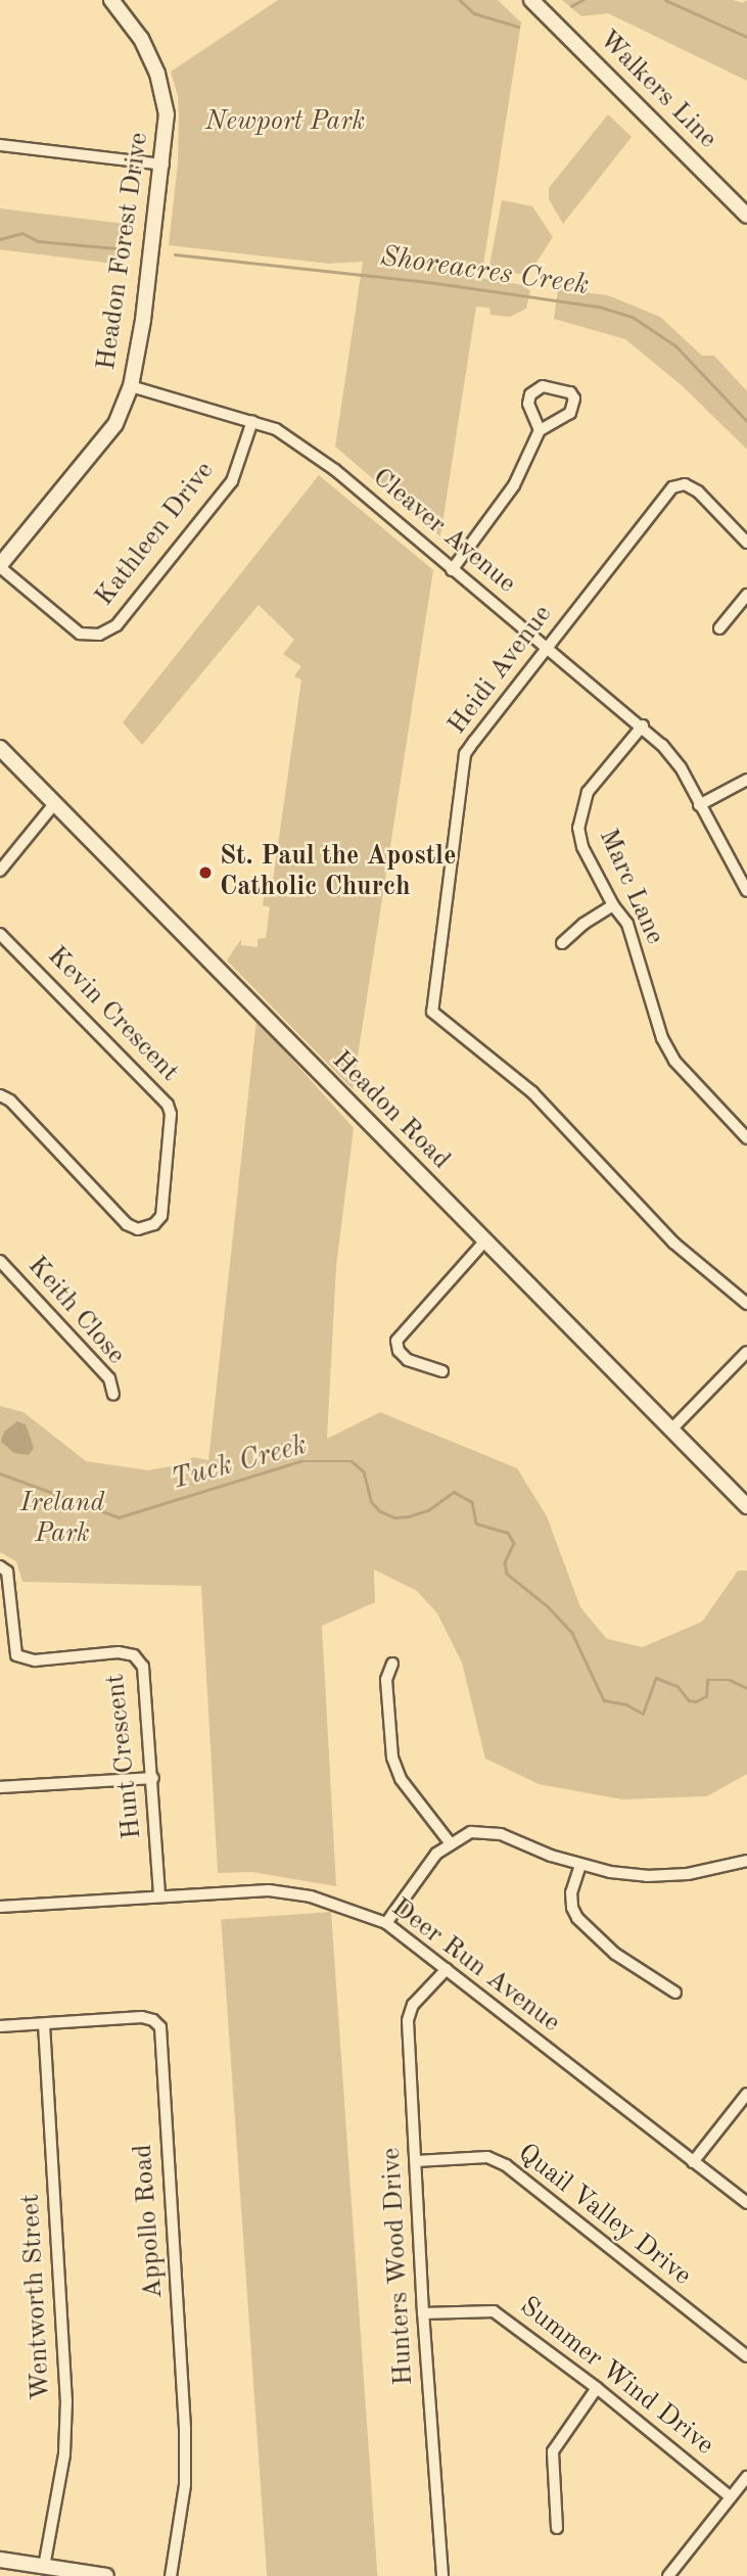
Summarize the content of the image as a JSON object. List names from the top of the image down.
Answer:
{
  "streets": {
    "street": [
      "Walkers Line",
      "Headon Forest Drive",
      "Cleaver Avenue",
      "Kathleen Drive",
      "Heidi Avenue",
      "Marc Lane",
      "Kevin Crescent",
      "Headon Road",
      "Keith Close",
      "Hunt Crescent",
      "Deer Run Avenue",
      "Quail Valley Drive",
      "Appollo Road",
      "Hunters Wood Drive",
      "Wentworth Street",
      "Summer Wind Drive"
    ]
  },
  "crossings": [
    ["Headon Forest Drive", "Cleaver Avenue"],
    ["Headon Forest Drive", "Kathleen Drive"],
    ["Cleaver Avenue", "Kathleen Drive"],
    ["Cleaver Avenue", "Heidi Avenue"],
    ["Cleaver Avenue", "Marc Lane"],
    ["Hunt Crescent", "Deer Run Avenue"],
    ["Deer Run Avenue", "Hunters Wood Drive"],
    ["Quail Valley Drive", "Hunters Wood Drive"],
    ["Appollo Road", "Wentworth Street"],
    ["Hunters Wood Drive", "Summer Wind Drive"]
  ],
  "water": ["Shoreacres Creek", "Tuck Creek"],
  "parks": ["Newport Park", "Ireland Park"],
  "places": ["St. Paul the Apostle Catholic Church"]
}
